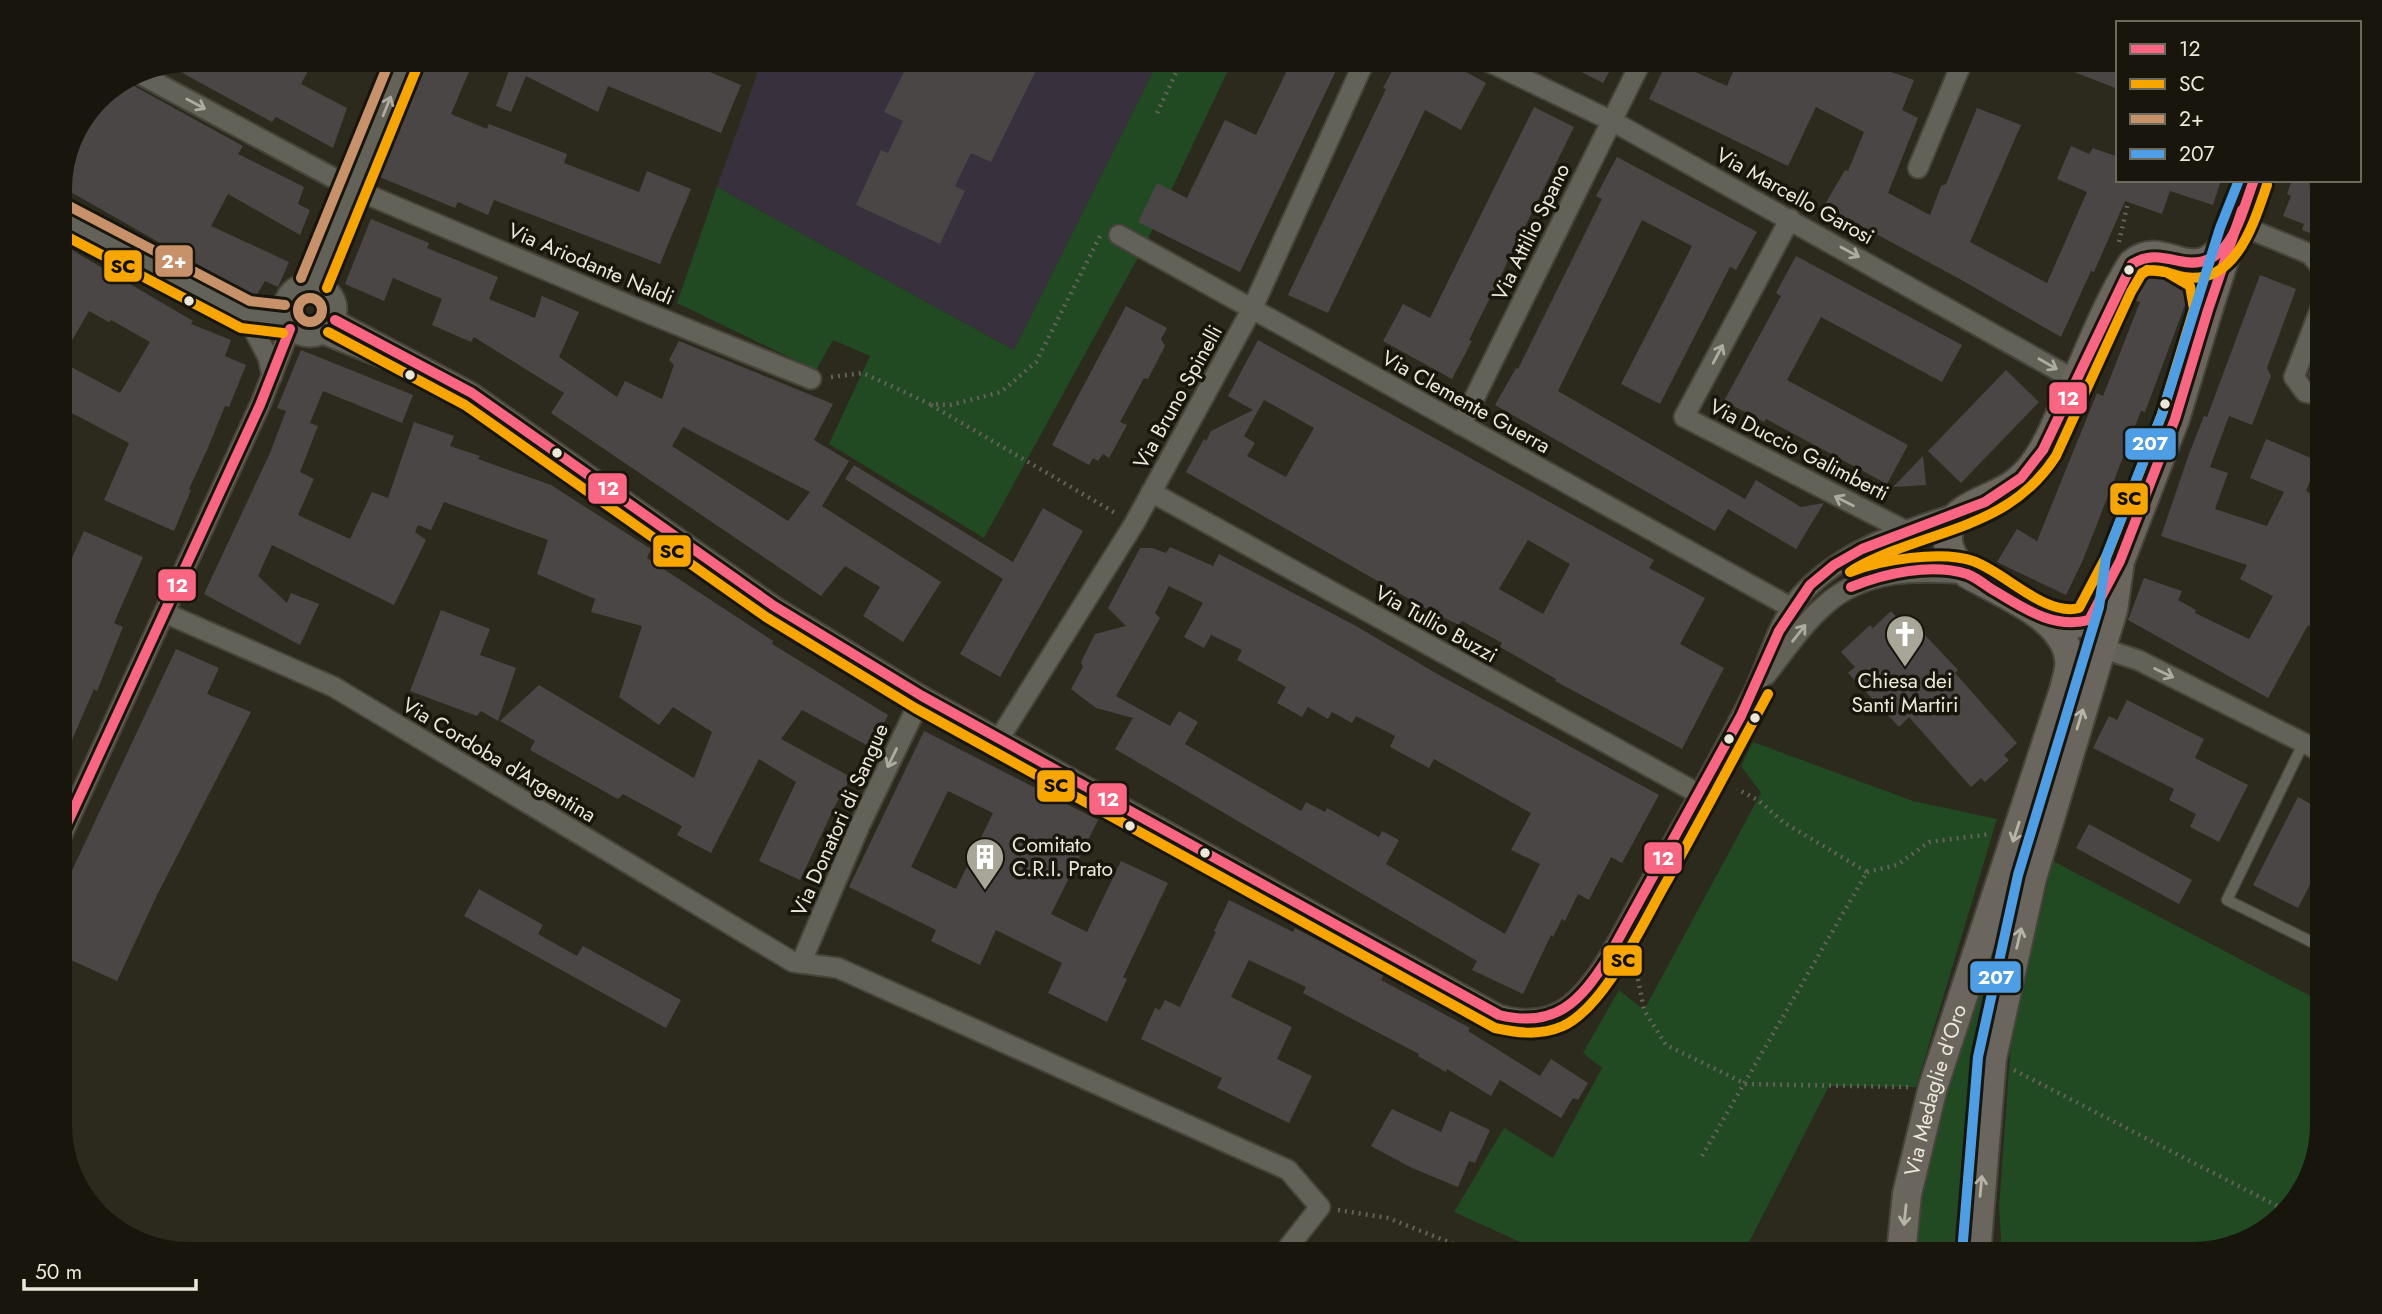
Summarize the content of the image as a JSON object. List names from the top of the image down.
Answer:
{
  "streets": {
    "street": [
      "Via Marcello Garosi",
      "Via Attilio Spano",
      "Via Ariodante Naldi",
      "Via Bruno Spinelli",
      "Via Clemente Guerra",
      "Via Duccio Galimberti",
      "Via Tullio Buzzi",
      "Via Cordoba d'Argentina",
      "Via Donatori di Sangue",
      "Via Medaglie d'Oro"
    ]
  },
  "crossings": [
    ["Via Marcello Garosi", "Via Attilio Spano"],
    ["Via Marcello Garosi", "Via Duccio Galimberti"],
    ["Via Attilio Spano", "Via Clemente Guerra"],
    ["Via Bruno Spinelli", "Via Clemente Guerra"],
    ["Via Bruno Spinelli", "Via Tullio Buzzi"],
    ["Via Cordoba d'Argentina", "Via Donatori di Sangue"]
  ],
  "one_way": ["Via Marcello Garosi", "Via Donatori di Sangue"],
  "places": {
    "church": ["Chiesa dei Santi Martiri"],
    "building": ["Comitato C.R.I. Prato"]
  },
  "lines": [
    "transit line SC",
    "transit line 2+",
    "transit line 12",
    "transit line 207"
  ],
  "legend": [
    "12",
    "SC",
    "2+",
    "207"
  ],
  "scale_bar": "50 m"
}
